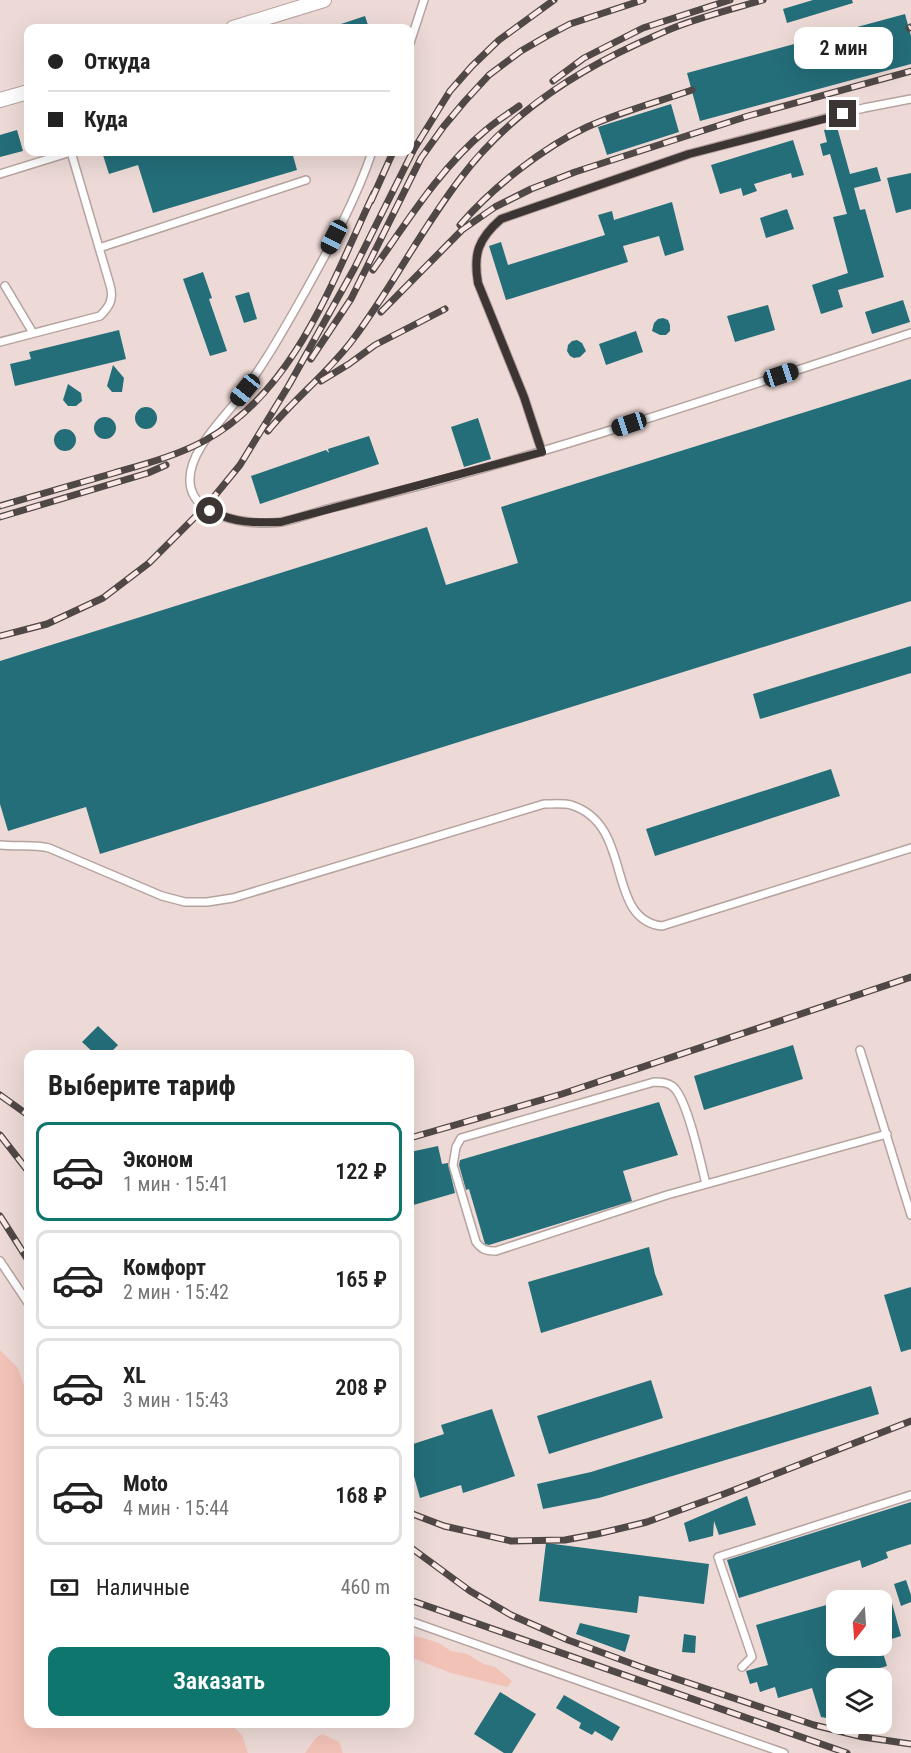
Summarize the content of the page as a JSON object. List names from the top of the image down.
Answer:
{
  "north": "bottom",
  "page": {
    "banner": ["Откуда", "Куда"],
    "bubble": "2 мин",
    "heading": "Выберите тариф",
    "list": [
      {
        "name": "Эконом",
        "note": "1 мин · 15:41",
        "value": "122 ₽"
      },
      {
        "name": "Комфорт",
        "note": "2 мин · 15:42",
        "value": "165 ₽"
      },
      {
        "name": "XL",
        "note": "3 мин · 15:43",
        "value": "208 ₽"
      },
      {
        "name": "Moto",
        "note": "4 мин · 15:44",
        "value": "168 ₽"
      }
    ],
    "pay": ["Наличные", "460 m"],
    "buttons": "Заказать"
  }
}
